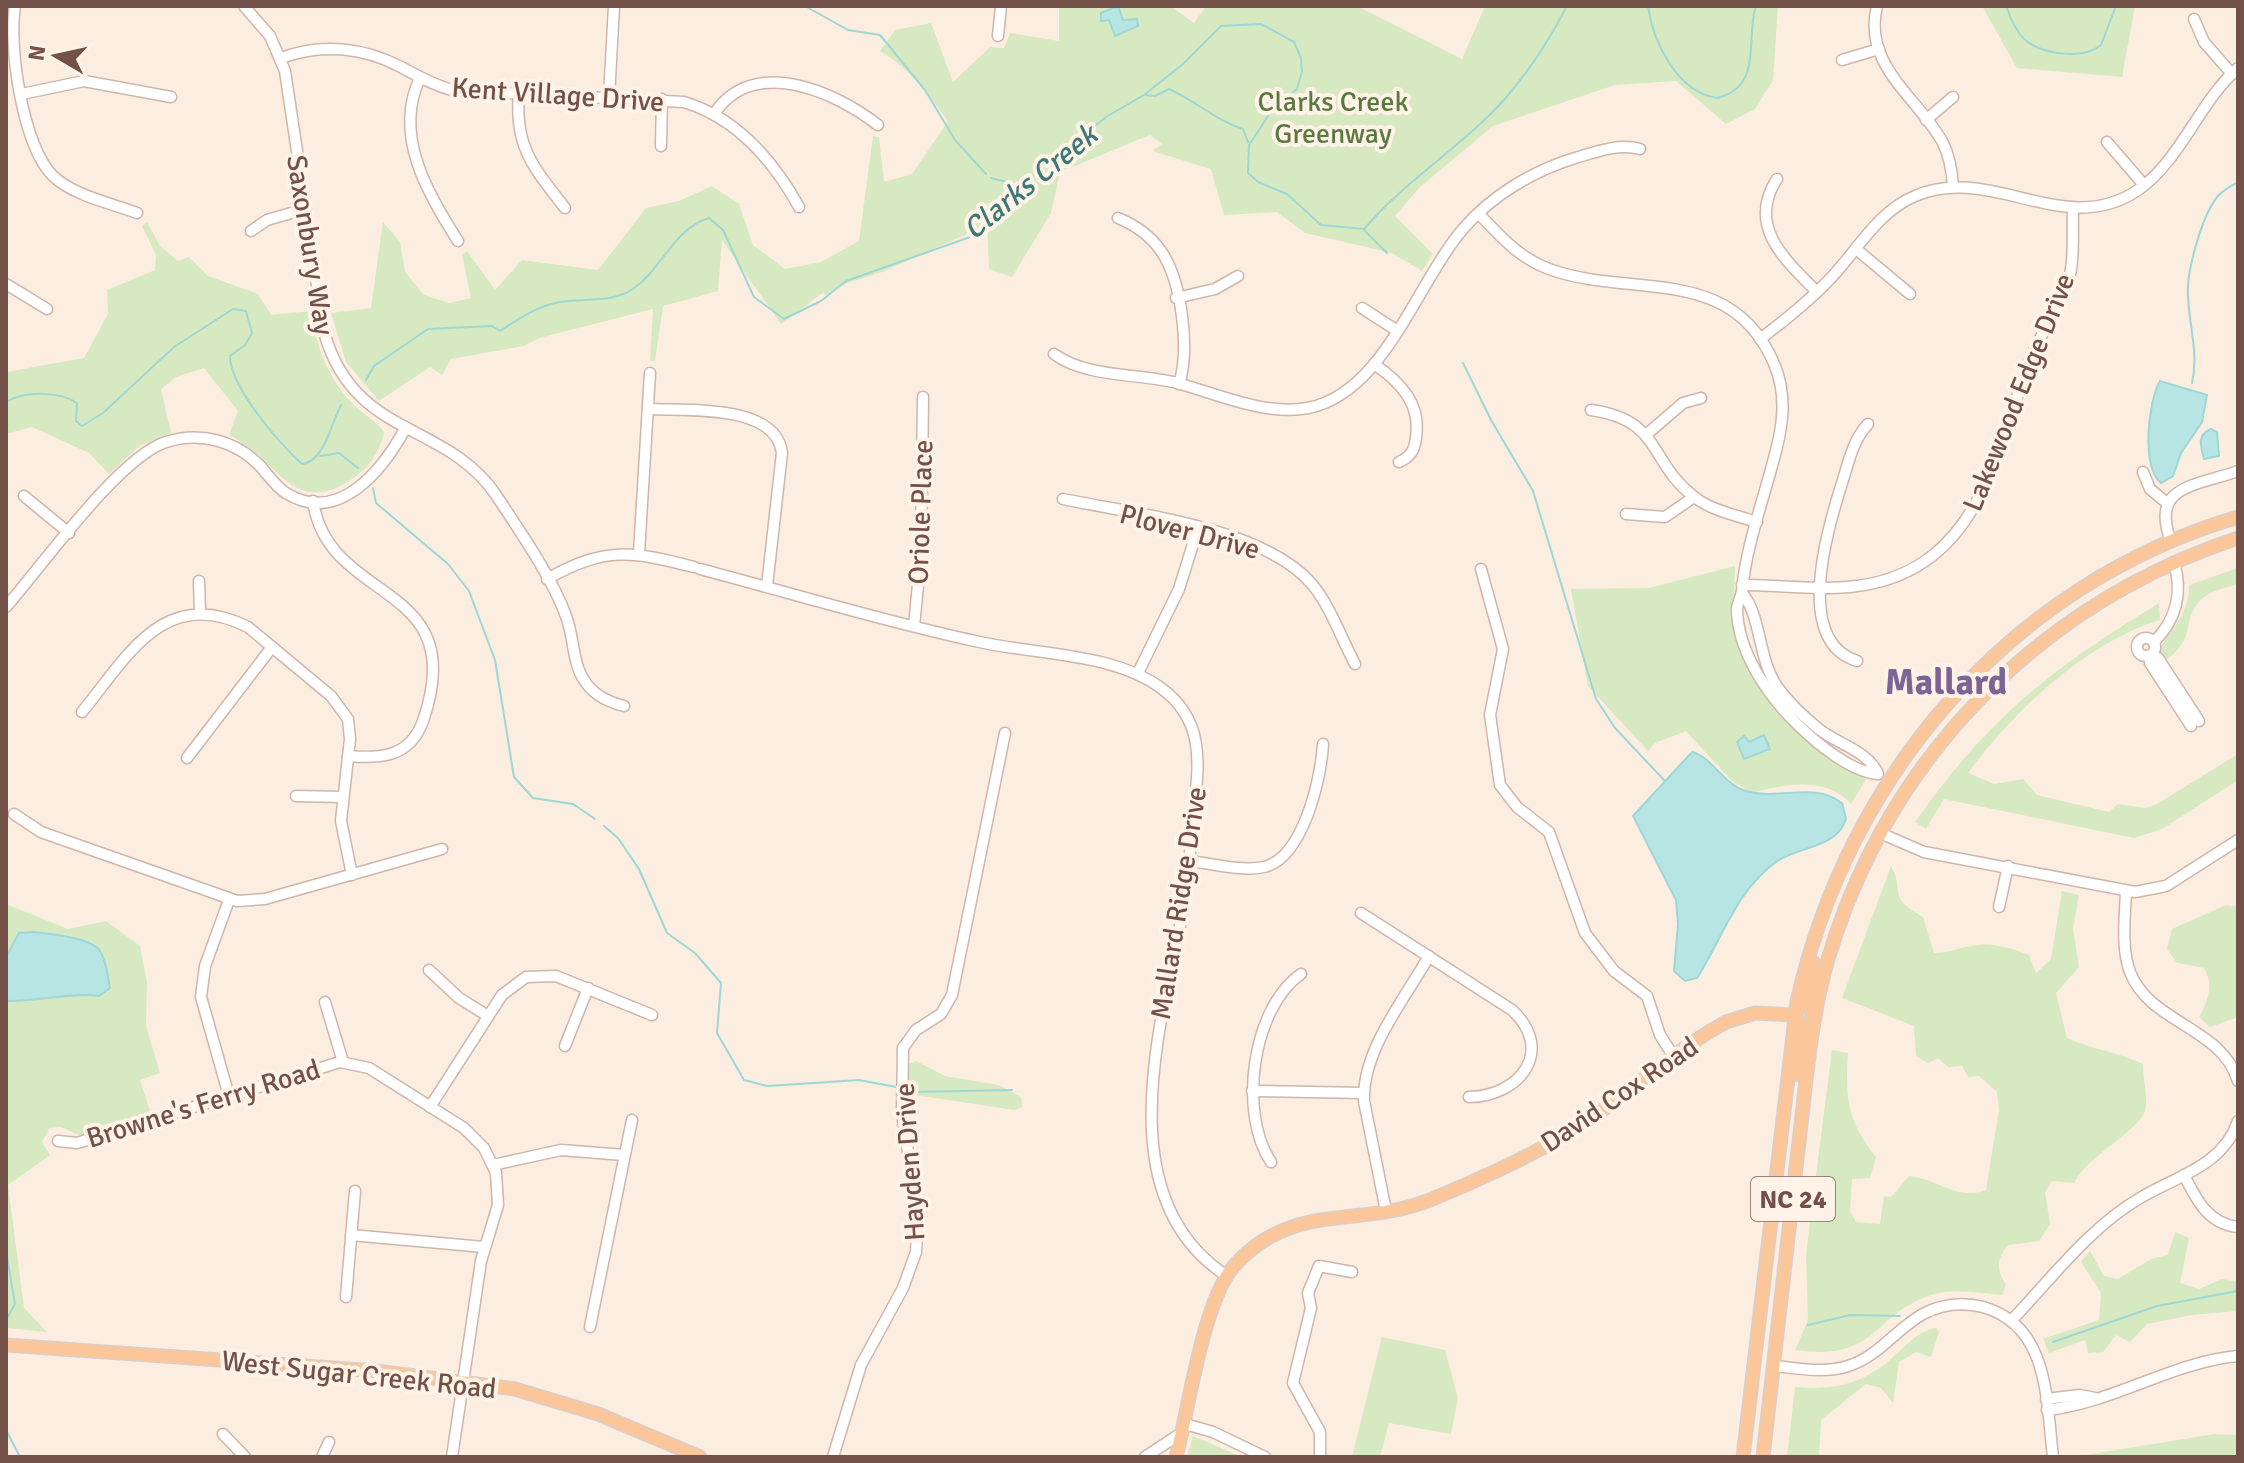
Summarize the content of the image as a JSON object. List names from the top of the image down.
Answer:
{
  "streets": {
    "main road": ["David Cox Road", "NC 24", "West Sugar Creek Road"],
    "street": [
      "Kent Village Drive",
      "Saxonbury Way",
      "Lakewood Edge Drive",
      "Oriole Place",
      "Plover Drive",
      "Mallard Ridge Drive",
      "Browne's Ferry Road",
      "Hayden Drive"
    ]
  },
  "crossings": [
    ["Kent Village Drive", "Saxonbury Way"],
    ["Saxonbury Way", "Mallard Ridge Drive"],
    ["Oriole Place", "Mallard Ridge Drive"],
    ["Mallard Ridge Drive", "David Cox Road"],
    ["David Cox Road", "NC 24"]
  ],
  "districts": ["Mallard"],
  "water": ["Clarks Creek"],
  "parks": ["Clarks Creek Greenway"],
  "north": "left"
}
